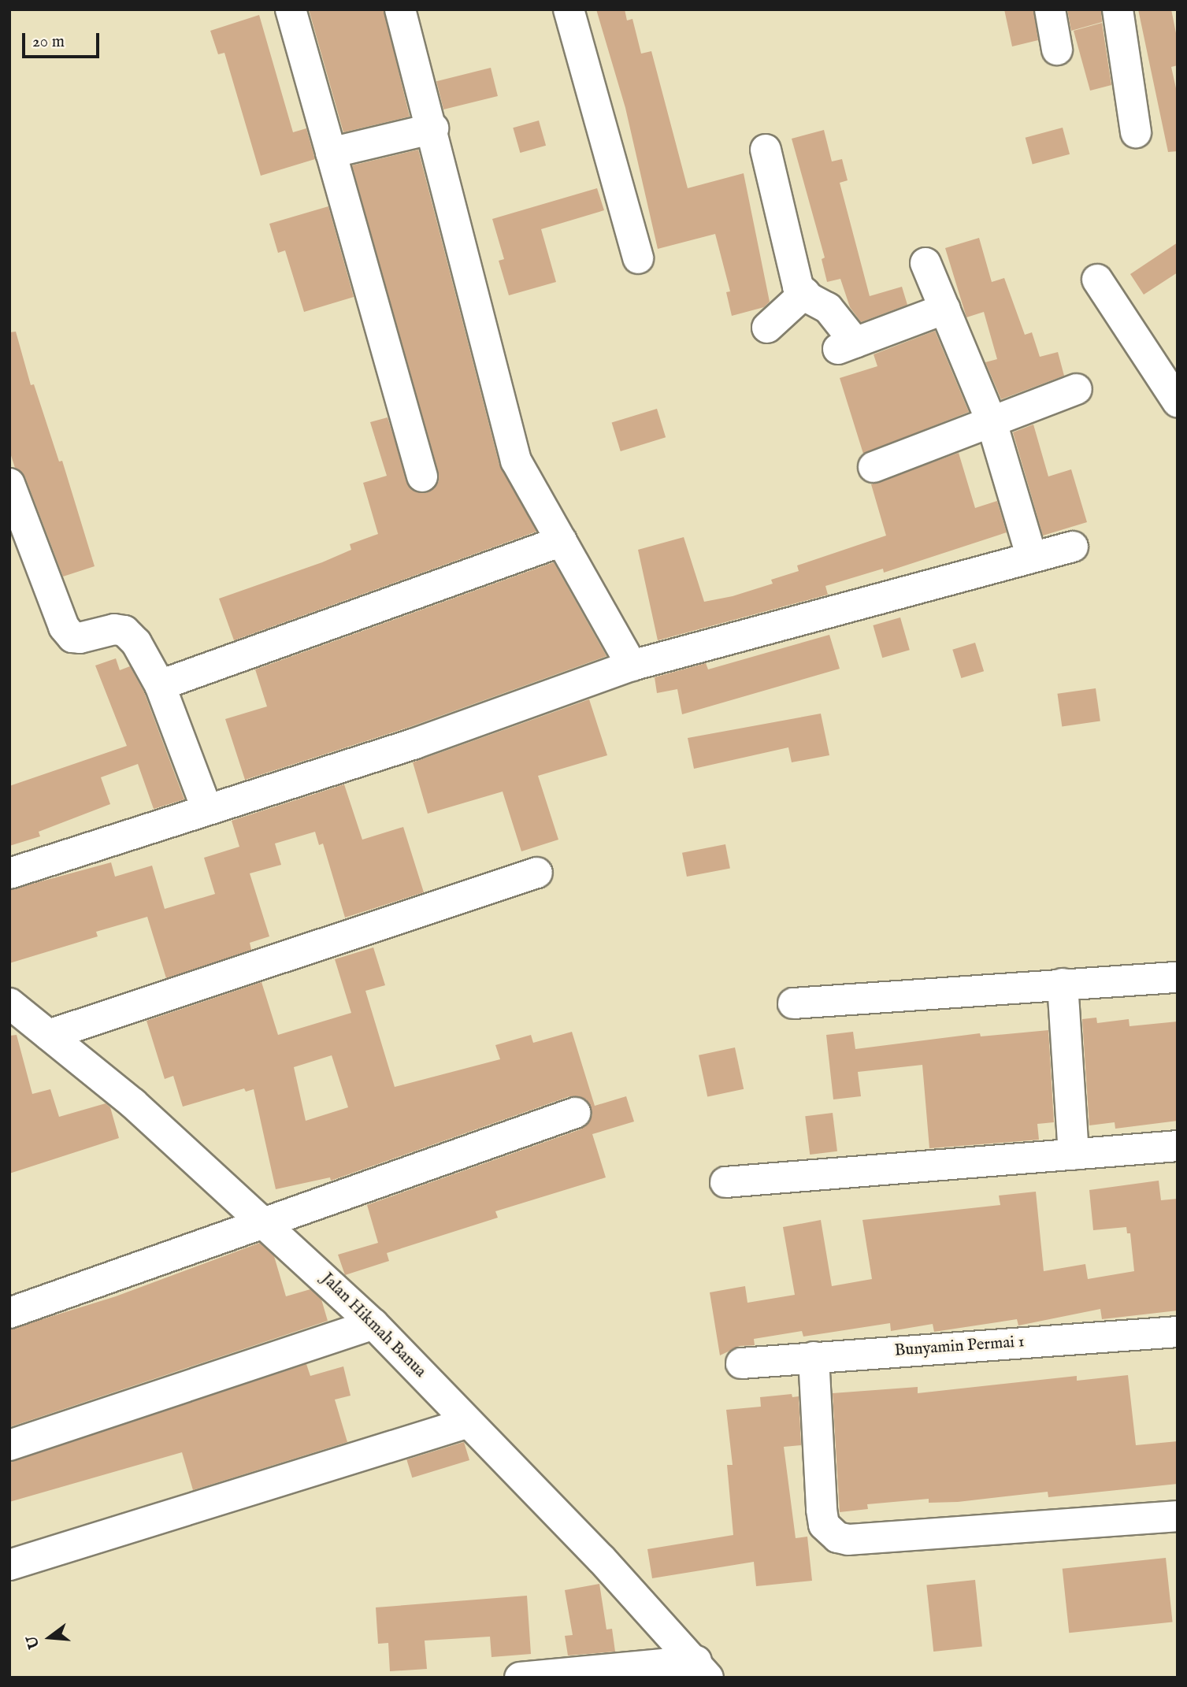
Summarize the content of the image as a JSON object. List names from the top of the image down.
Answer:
{
  "streets": {
    "street": ["Jalan Hikmah Banua", "Bunyamin Permai 1"]
  },
  "scale_bar": "20 m",
  "north": "left"
}
